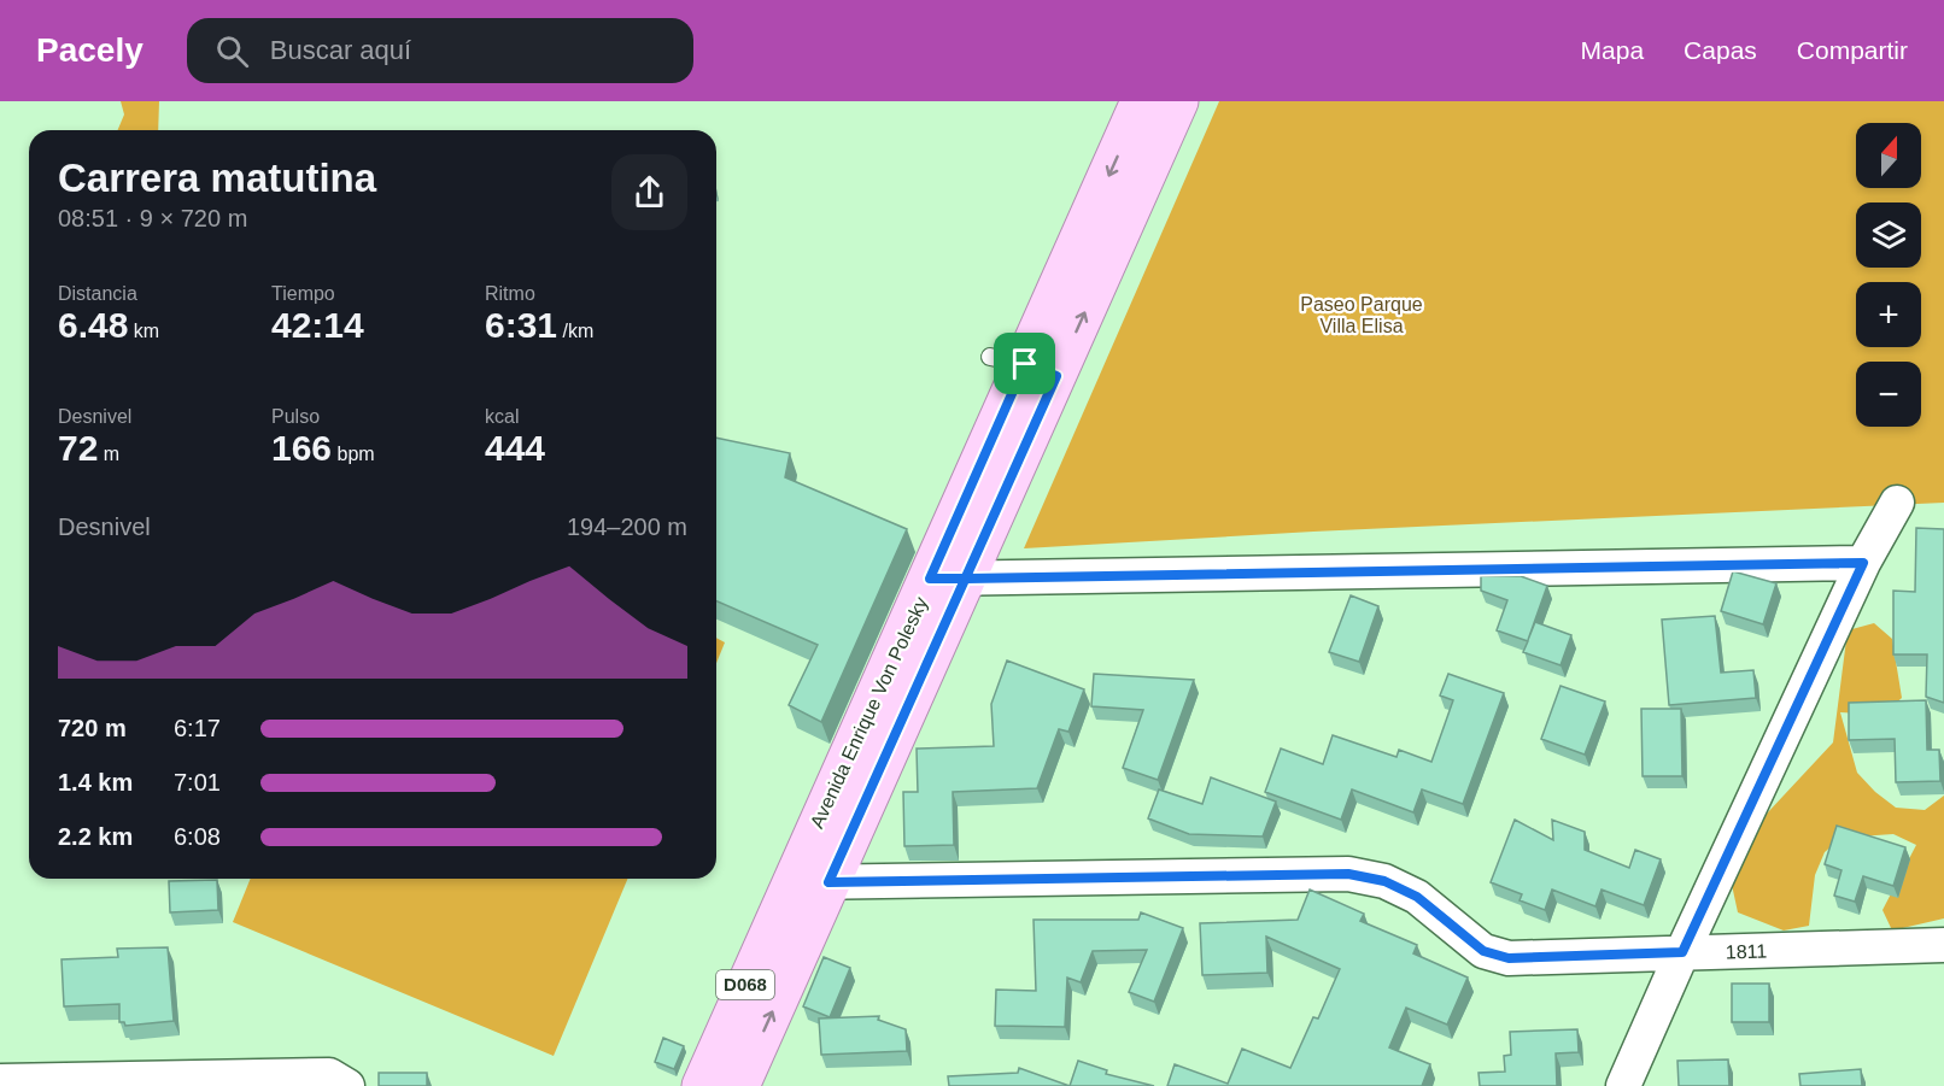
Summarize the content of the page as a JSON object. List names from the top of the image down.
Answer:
{
  "streets": {
    "main road": ["Avenida Enrique Von Polesky", "D068"],
    "street": ["1811"]
  },
  "crossings": [
    ["Avenida Enrique Von Polesky", "1811"]
  ],
  "parks": ["Paseo Parque Villa Elisa"],
  "north": "top",
  "page": {
    "header": "Pacely",
    "search": "Buscar aquí",
    "nav": ["Mapa", "Capas", "Compartir"],
    "map_buttons": ["+", "−"],
    "heading": ["Carrera matutina", "08:51 · 9 × 720 m"],
    "stats": [
      ["Distancia", "6.48 km"],
      ["Tiempo", "42:14"],
      ["Ritmo", "6:31 /km"],
      ["Desnivel", "72 m"],
      ["Pulso", "166 bpm"],
      ["kcal", "444"]
    ],
    "chart": ["Desnivel", "194–200 m"],
    "list": [
      {
        "name": "720 m",
        "note": "6:17"
      },
      {
        "name": "1.4 km",
        "note": "7:01"
      },
      {
        "name": "2.2 km",
        "note": "6:08"
      }
    ]
  }
}
